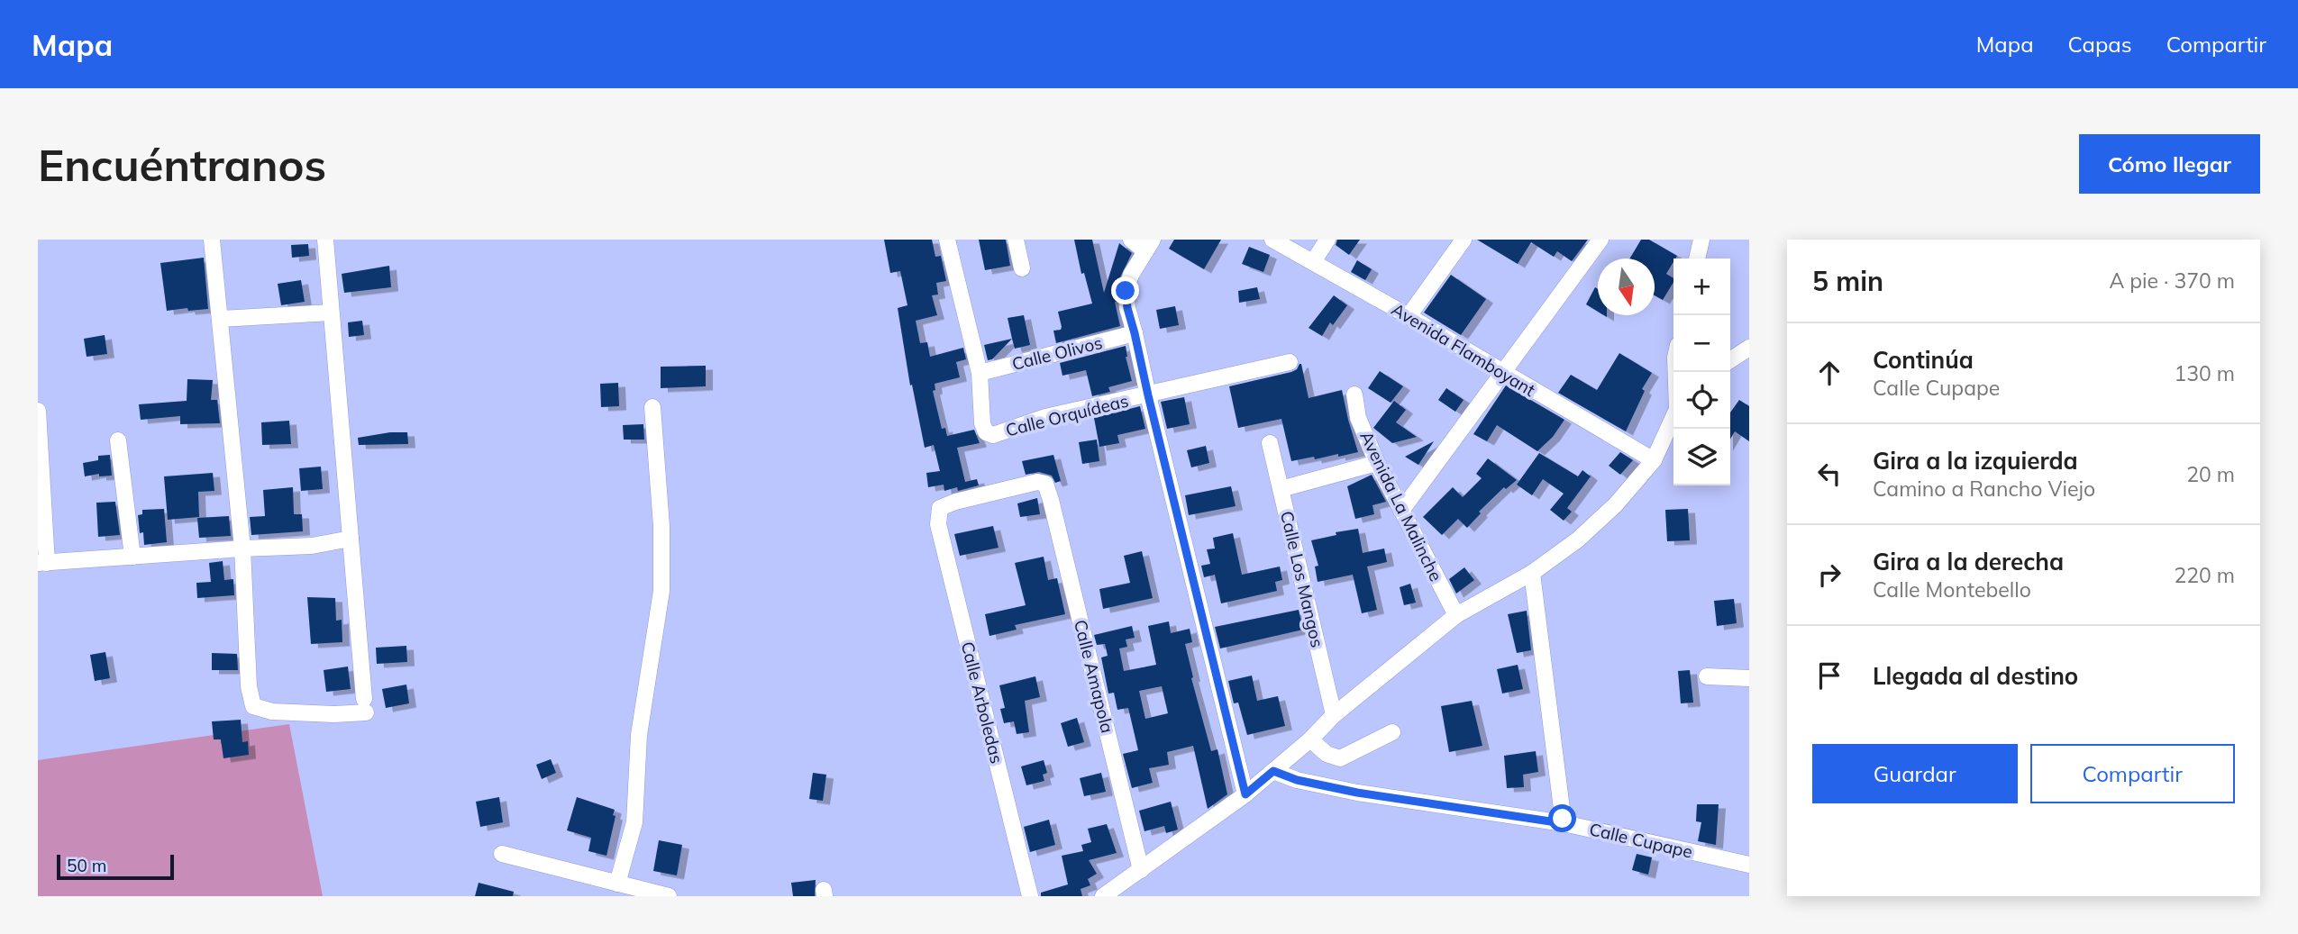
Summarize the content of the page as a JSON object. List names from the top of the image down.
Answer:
{
  "streets": {
    "street": [
      "Avenida Flamboyant",
      "Calle Olivos",
      "Calle Orquídeas",
      "Avenida La Malinche",
      "Calle Los Mangos",
      "Calle Amapola",
      "Calle Arboledas",
      "Calle Cupape"
    ]
  },
  "crossings": [
    ["Calle Olivos", "Calle Orquídeas"],
    ["Calle Amapola", "Calle Arboledas"]
  ],
  "scale_bar": "50 m",
  "north": "bottom",
  "page": {
    "header": "Mapa",
    "nav": ["Mapa", "Capas", "Compartir"],
    "buttons": [
      "Cómo llegar",
      ["Guardar", "Compartir"]
    ],
    "title": "Encuéntranos",
    "heading": ["5 min", "A pie · 370 m"],
    "map_buttons": ["+", "−"],
    "list": [
      ["Continúa", "Calle Cupape", "130 m"],
      ["Gira a la izquierda", "Camino a Rancho Viejo", "20 m"],
      ["Gira a la derecha", "Calle Montebello", "220 m"],
      "Llegada al destino"
    ],
    "scale": "50 m"
  }
}
